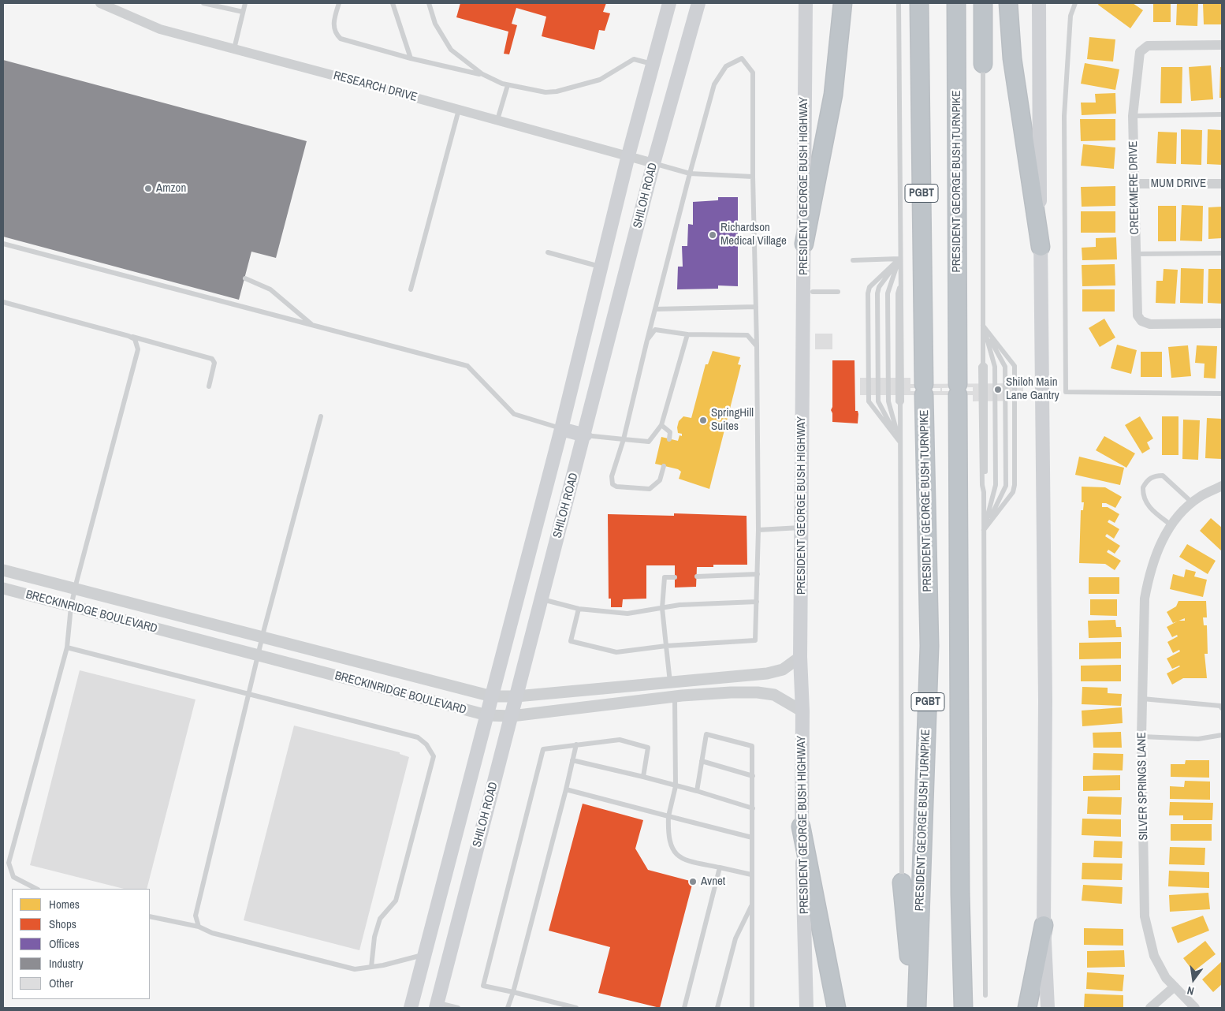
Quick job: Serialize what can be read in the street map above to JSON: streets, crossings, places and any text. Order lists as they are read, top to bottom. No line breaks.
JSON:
{"streets":{"highway":["PRESIDENT GEORGE BUSH TURNPIKE","PGBT"],"main road":["PRESIDENT GEORGE BUSH HIGHWAY","SHILOH ROAD"],"street":["RESEARCH DRIVE","MUM DRIVE","CREEKMERE DRIVE","BRECKINRIDGE BOULEVARD","SILVER SPRINGS LANE"]},"crossings":[["RESEARCH DRIVE","SHILOH ROAD"],["MUM DRIVE","CREEKMERE DRIVE"],["PRESIDENT GEORGE BUSH HIGHWAY","BRECKINRIDGE BOULEVARD"],["SHILOH ROAD","BRECKINRIDGE BOULEVARD"]],"places":["Amzon","Richardson Medical Village","Shiloh Main Lane Gantry","SpringHill Suites","Avnet"],"legend":["Homes","Shops","Offices","Industry","Other"],"north":"bottom"}
